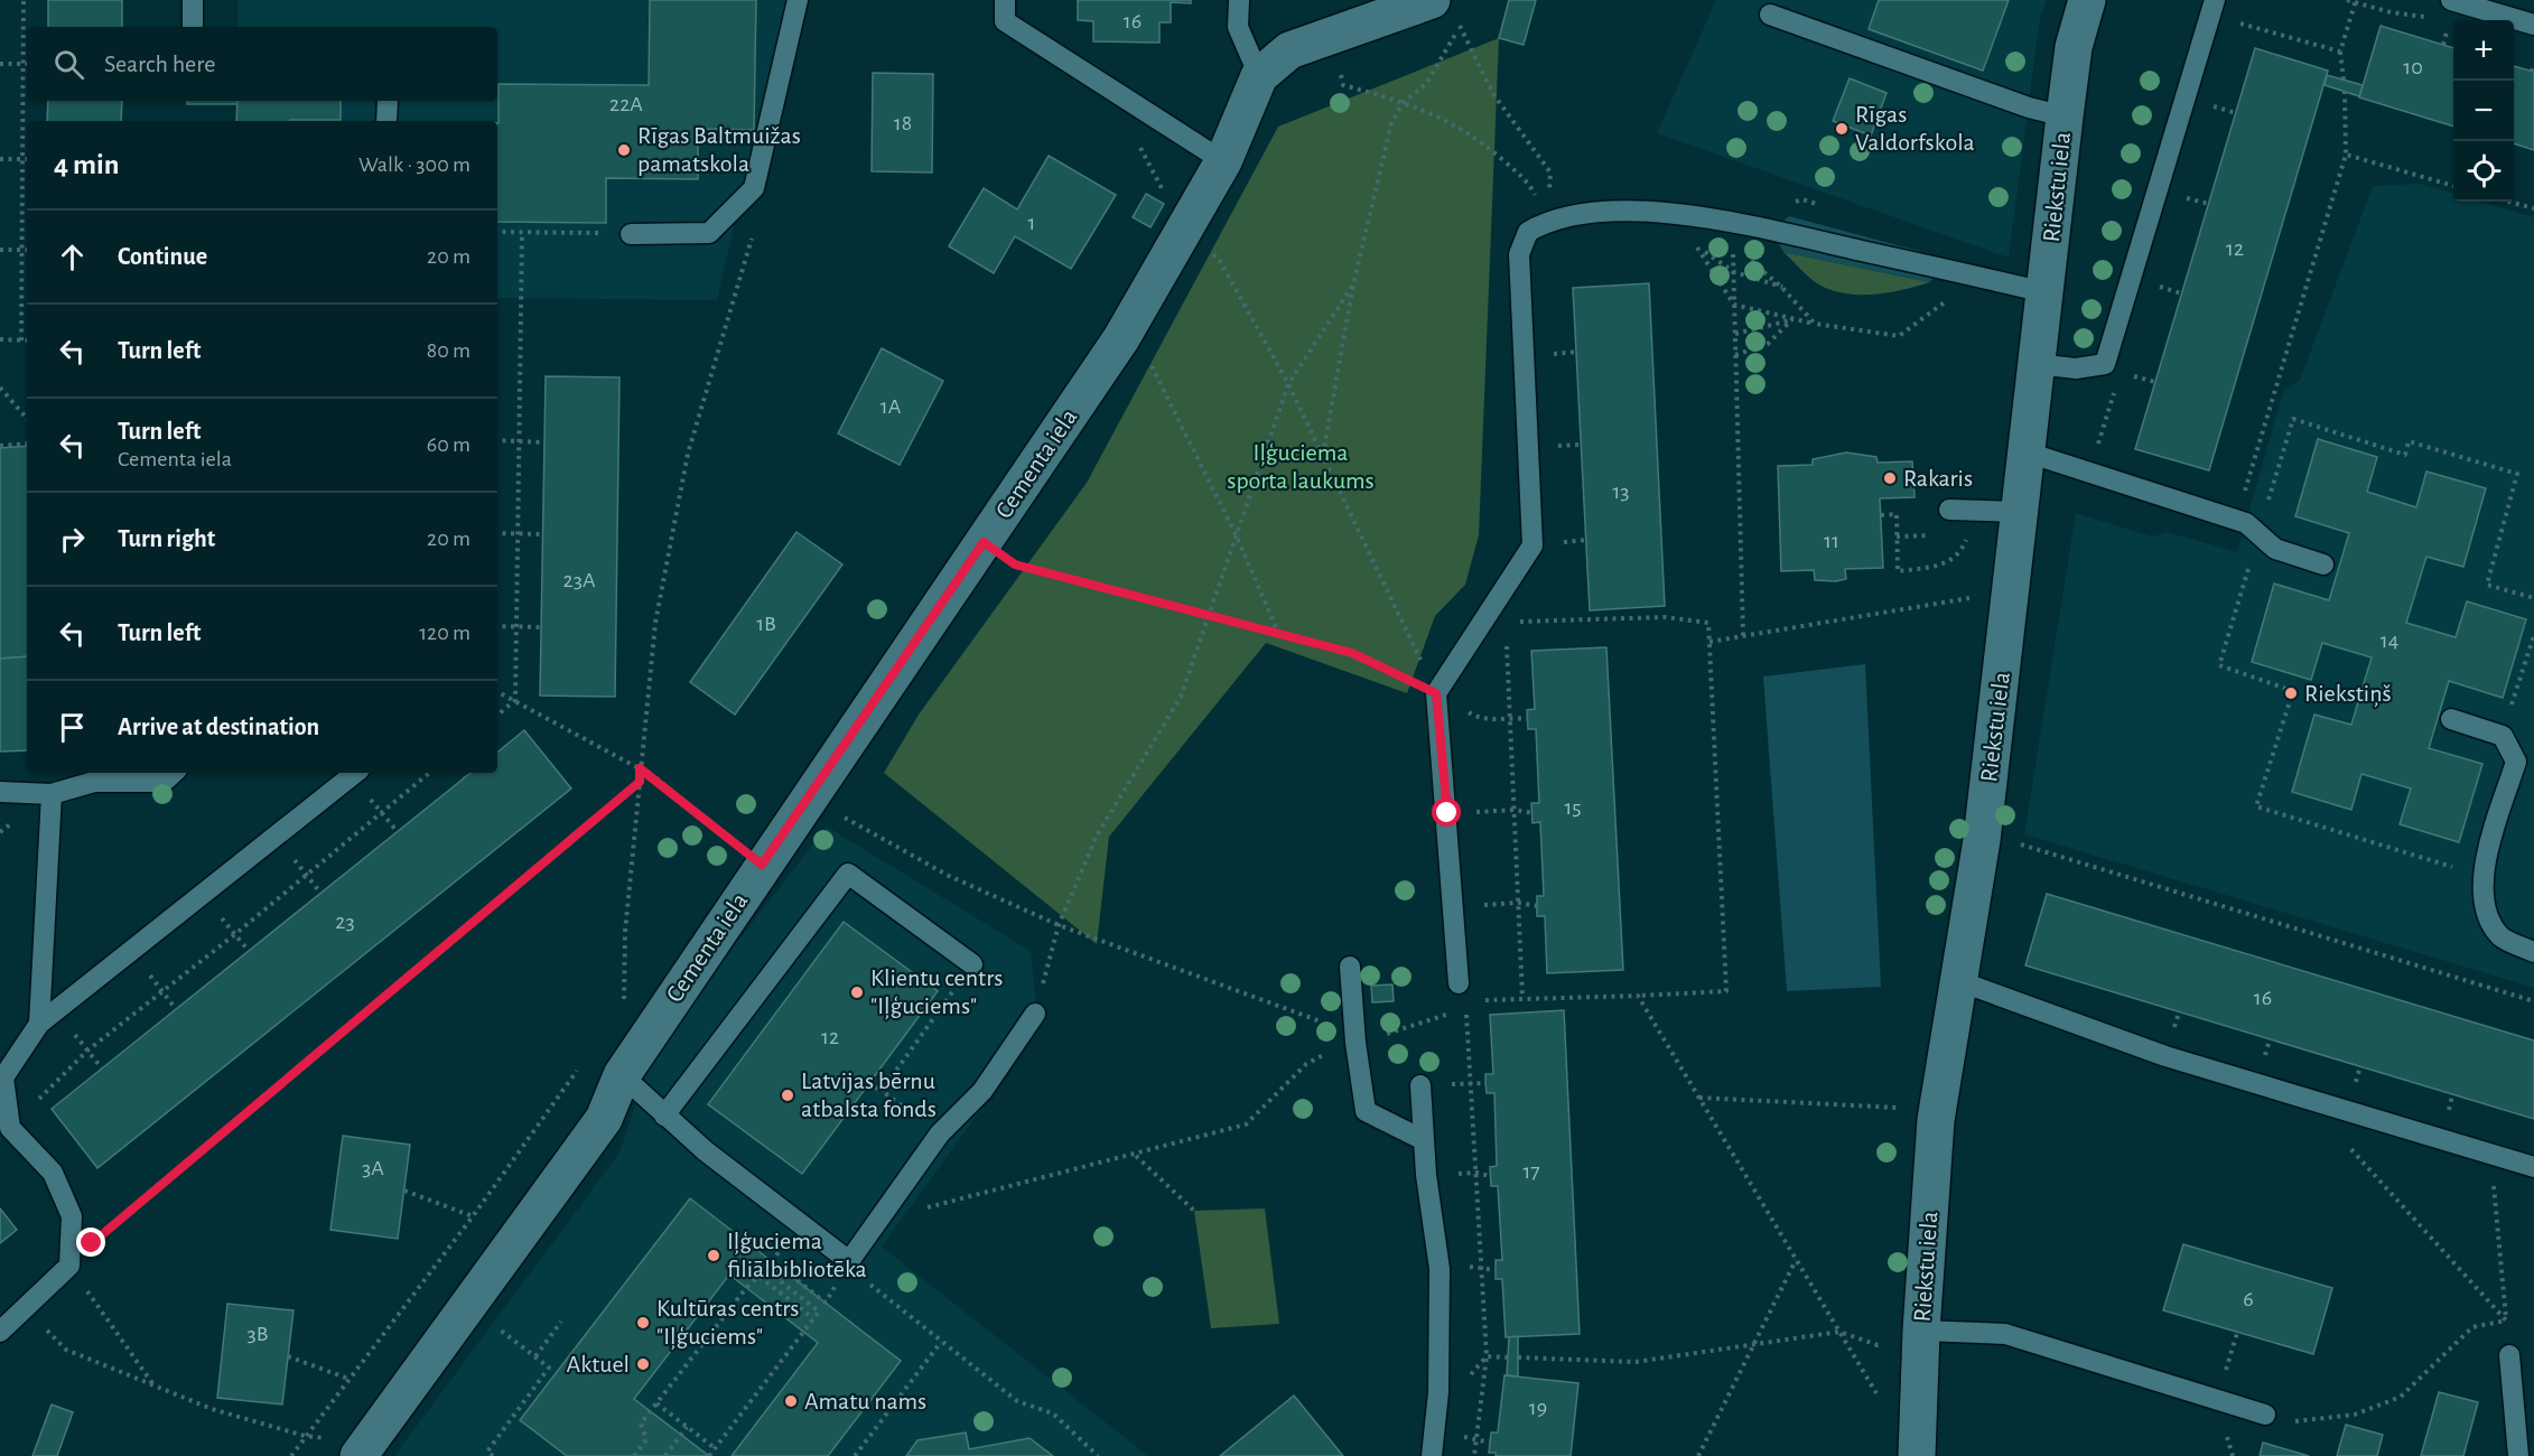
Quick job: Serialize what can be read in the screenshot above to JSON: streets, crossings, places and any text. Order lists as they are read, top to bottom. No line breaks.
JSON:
{"streets":{"street":["Riekstu iela","Cementa iela"]},"parks":["Iļģuciema sporta laukums"],"places":["Rīgas Valdorfskola","Rīgas Baltmuižas pamatskola","Rakaris","Riekstiņš","Klientu centrs \"Iļģuciems\"","Latvijas bērnu atbalsta fonds","Iļģuciema filiālbibliotēka","Kultūras centrs \"Iļģuciems\"","Aktuel","Amatu nams"],"house_numbers":["16","10","22A","18","1","12","1A","13","11","23A","1B","14","15","23","16","12","3A","17","6","3B","19"],"page":{"map_buttons":["+","−"],"search":"Search here","heading":["4 min","Walk · 300 m"],"list":[["Continue","20 m"],["Turn left","80 m"],["Turn left","Cementa iela","60 m"],["Turn right","20 m"],["Turn left","120 m"],"Arrive at destination"]}}
